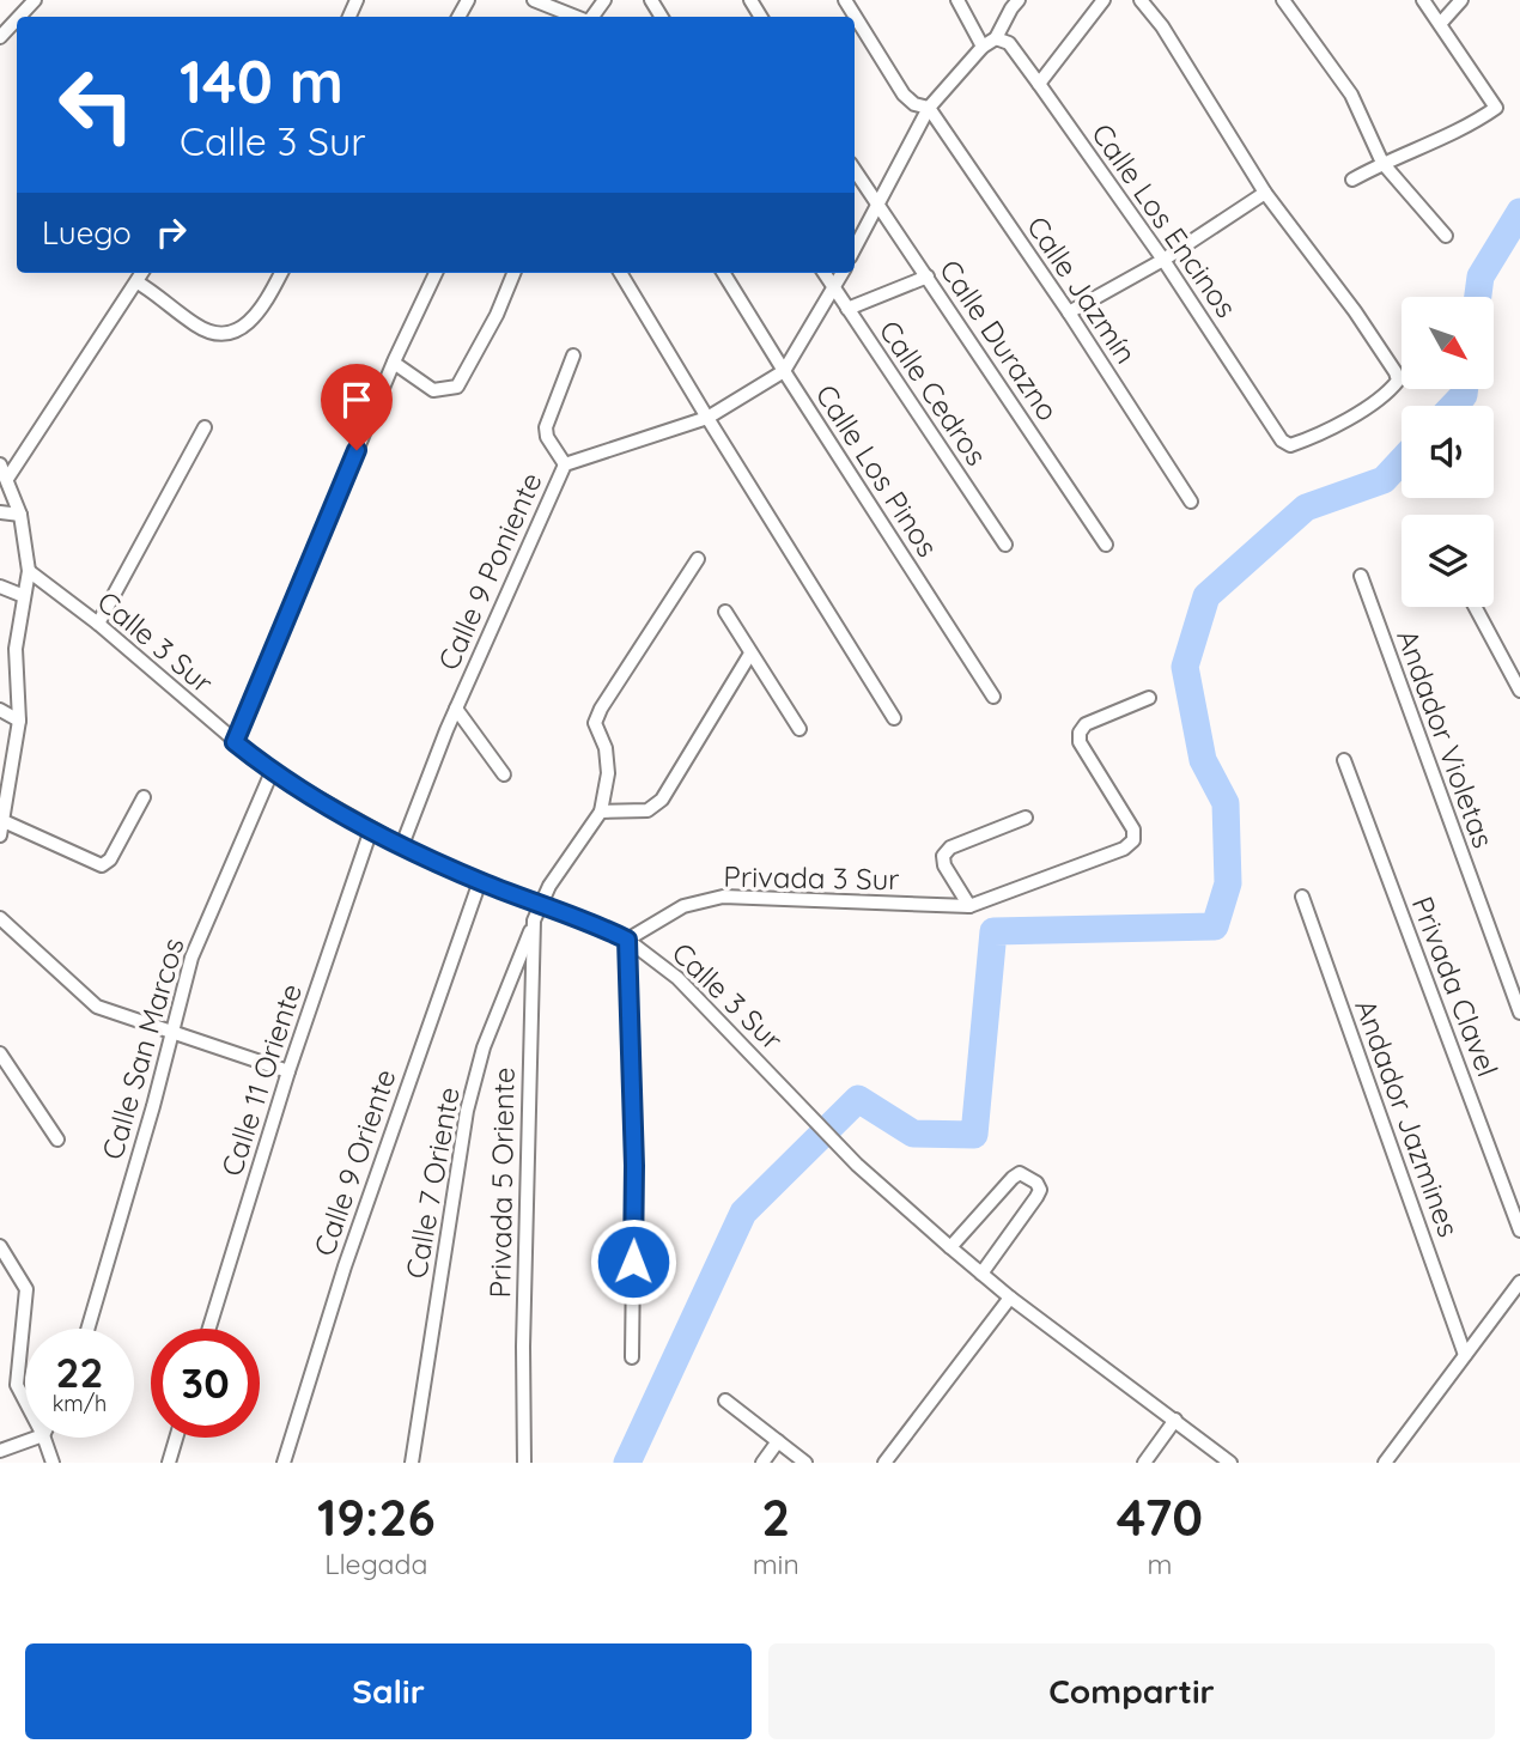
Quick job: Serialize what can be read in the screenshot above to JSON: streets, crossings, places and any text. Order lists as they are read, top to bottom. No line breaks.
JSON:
{"streets":{"street":["Calle Los Encinos","Calle Jazmín","Calle Durazno","Calle Cedros","Calle Los Pinos","Calle 9 Poniente","Calle 3 Sur","Andador Violetas","Privada 3 Sur","Privada Clavel","Calle San Marcos","Calle 11 Oriente","Andador Jazmines","Calle 9 Oriente","Calle 7 Oriente","Privada 5 Oriente"]},"crossings":[["Calle Cedros","Calle 9 Poniente"],["Calle Los Pinos","Calle 9 Poniente"],["Calle 9 Poniente","Calle 3 Sur"],["Calle 3 Sur","Privada 3 Sur"],["Calle 3 Sur","Calle San Marcos"],["Calle 3 Sur","Calle 11 Oriente"],["Calle 3 Sur","Calle 9 Oriente"],["Calle 3 Sur","Privada 5 Oriente"],["Calle 7 Oriente","Privada 5 Oriente"]],"north":"bottom right","page":{"turn":["140 m","Calle 3 Sur"],"then":"Luego","speed":"22 km/h","limit":"30","eta":["19:26","Llegada","2","min","470","m"],"buttons":["Salir","Compartir"]}}
